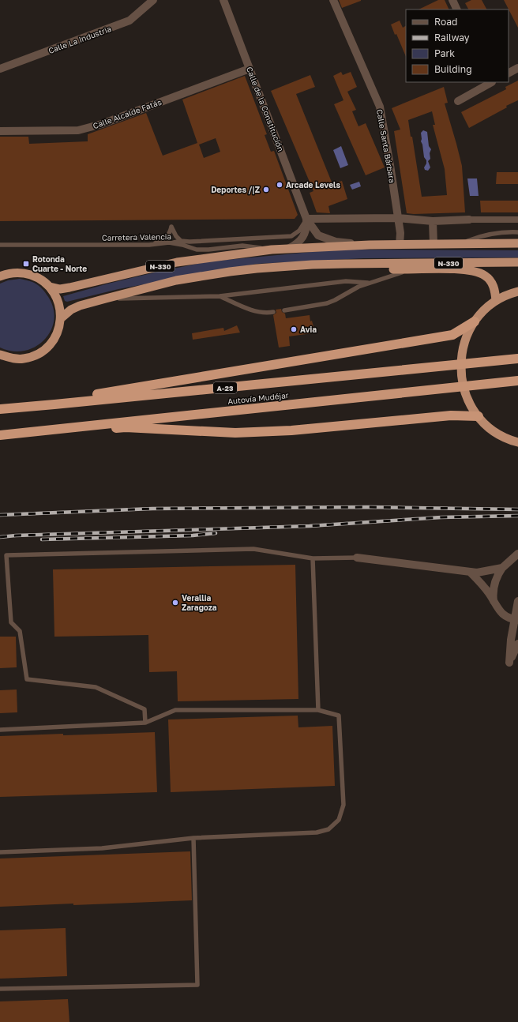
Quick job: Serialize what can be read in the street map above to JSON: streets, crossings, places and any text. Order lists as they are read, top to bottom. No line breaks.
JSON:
{"streets":{"highway":["N-330","A-23","Autovía Mudéjar"],"street":["Calle La Industria","Calle de la Constitución","Calle Alcalde Fatás","Calle Santa Bárbara"],"lane":["Carretera Valencia"]},"crossings":[["Calle de la Constitución","Calle Alcalde Fatás"],["Calle de la Constitución","N-330"],["Calle Santa Bárbara","N-330"],["Carretera Valencia","N-330"]],"places":{"other":["Arcade Levels","Deportes /|Z","Avia","Verallia Zaragoza"],"transit":["Rotonda Cuarte - Norte"]},"legend":["Road","Railway","Park","Building"]}
